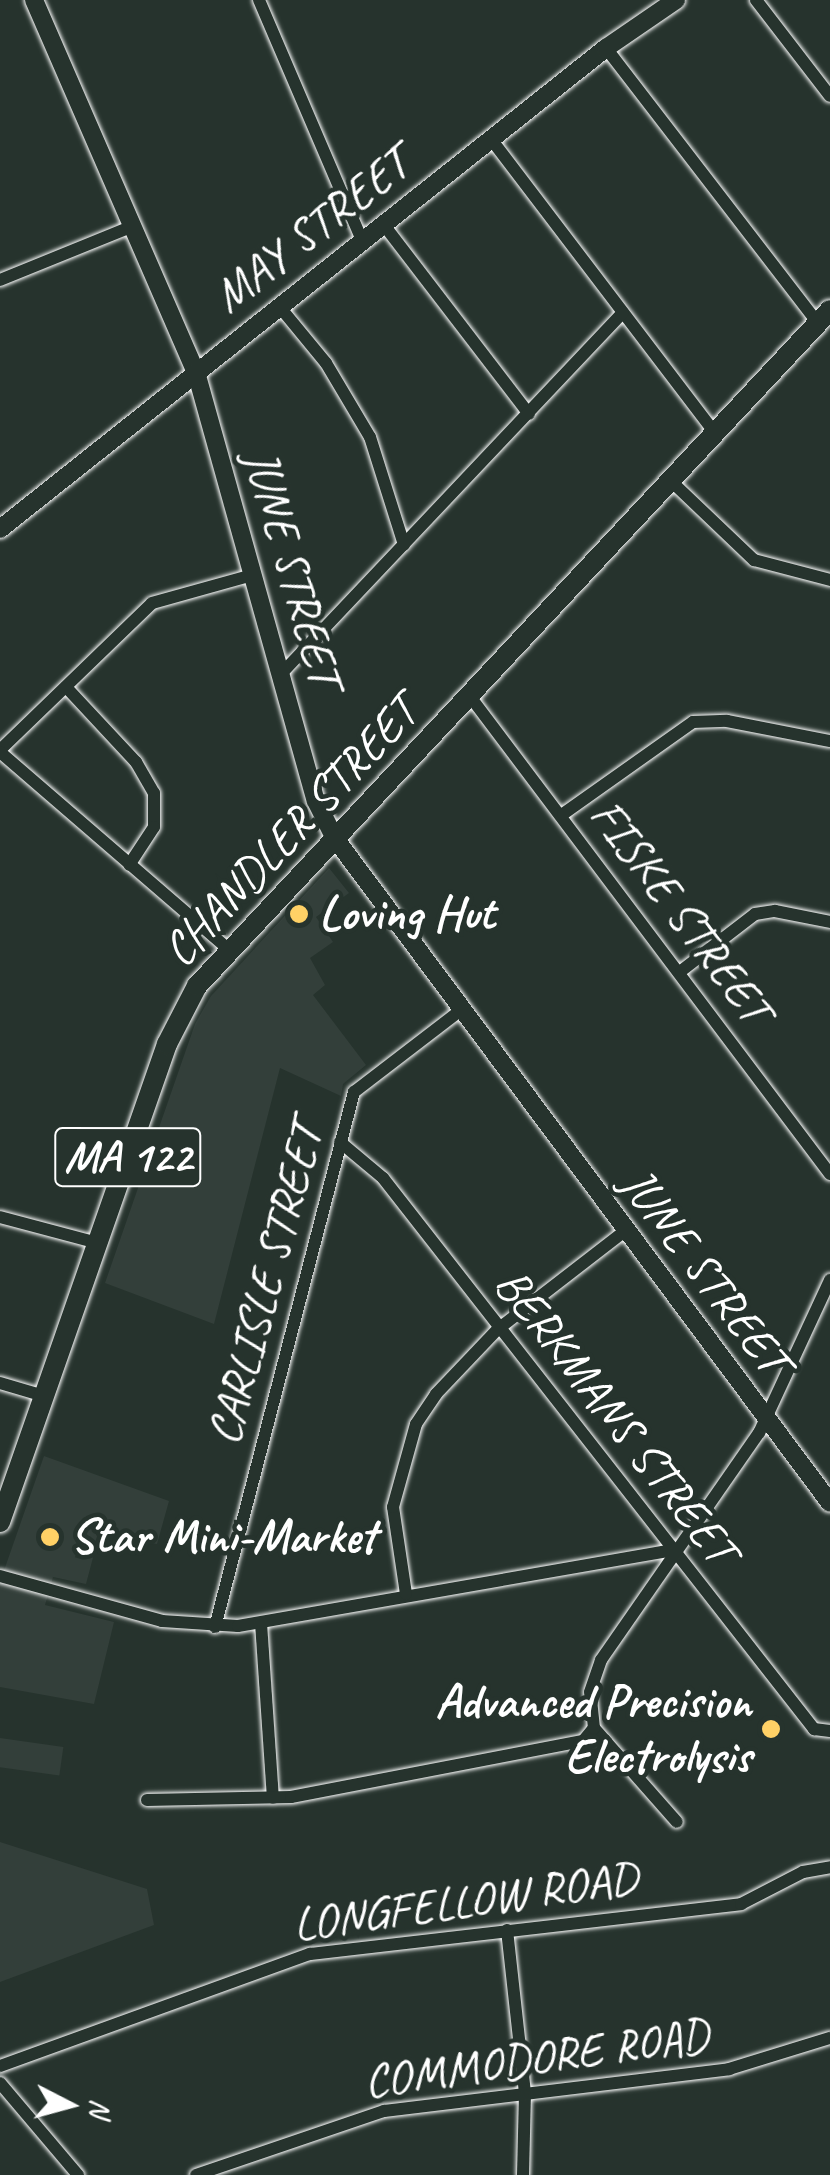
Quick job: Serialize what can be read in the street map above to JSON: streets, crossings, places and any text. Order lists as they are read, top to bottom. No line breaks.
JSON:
{"streets":{"main road":["CHANDLER STREET","MA 122"],"street":["MAY STREET","JUNE STREET","FISKE STREET","CARLISLE STREET","BERKMANS STREET","LONGFELLOW ROAD","COMMODORE ROAD"]},"crossings":[["MAY STREET","JUNE STREET"],["JUNE STREET","CHANDLER STREET"],["JUNE STREET","CARLISLE STREET"],["CHANDLER STREET","FISKE STREET"],["CARLISLE STREET","BERKMANS STREET"]],"places":["Loving Hut","Star Mini-Market","Advanced Precision Electrolysis"],"north":"right"}
